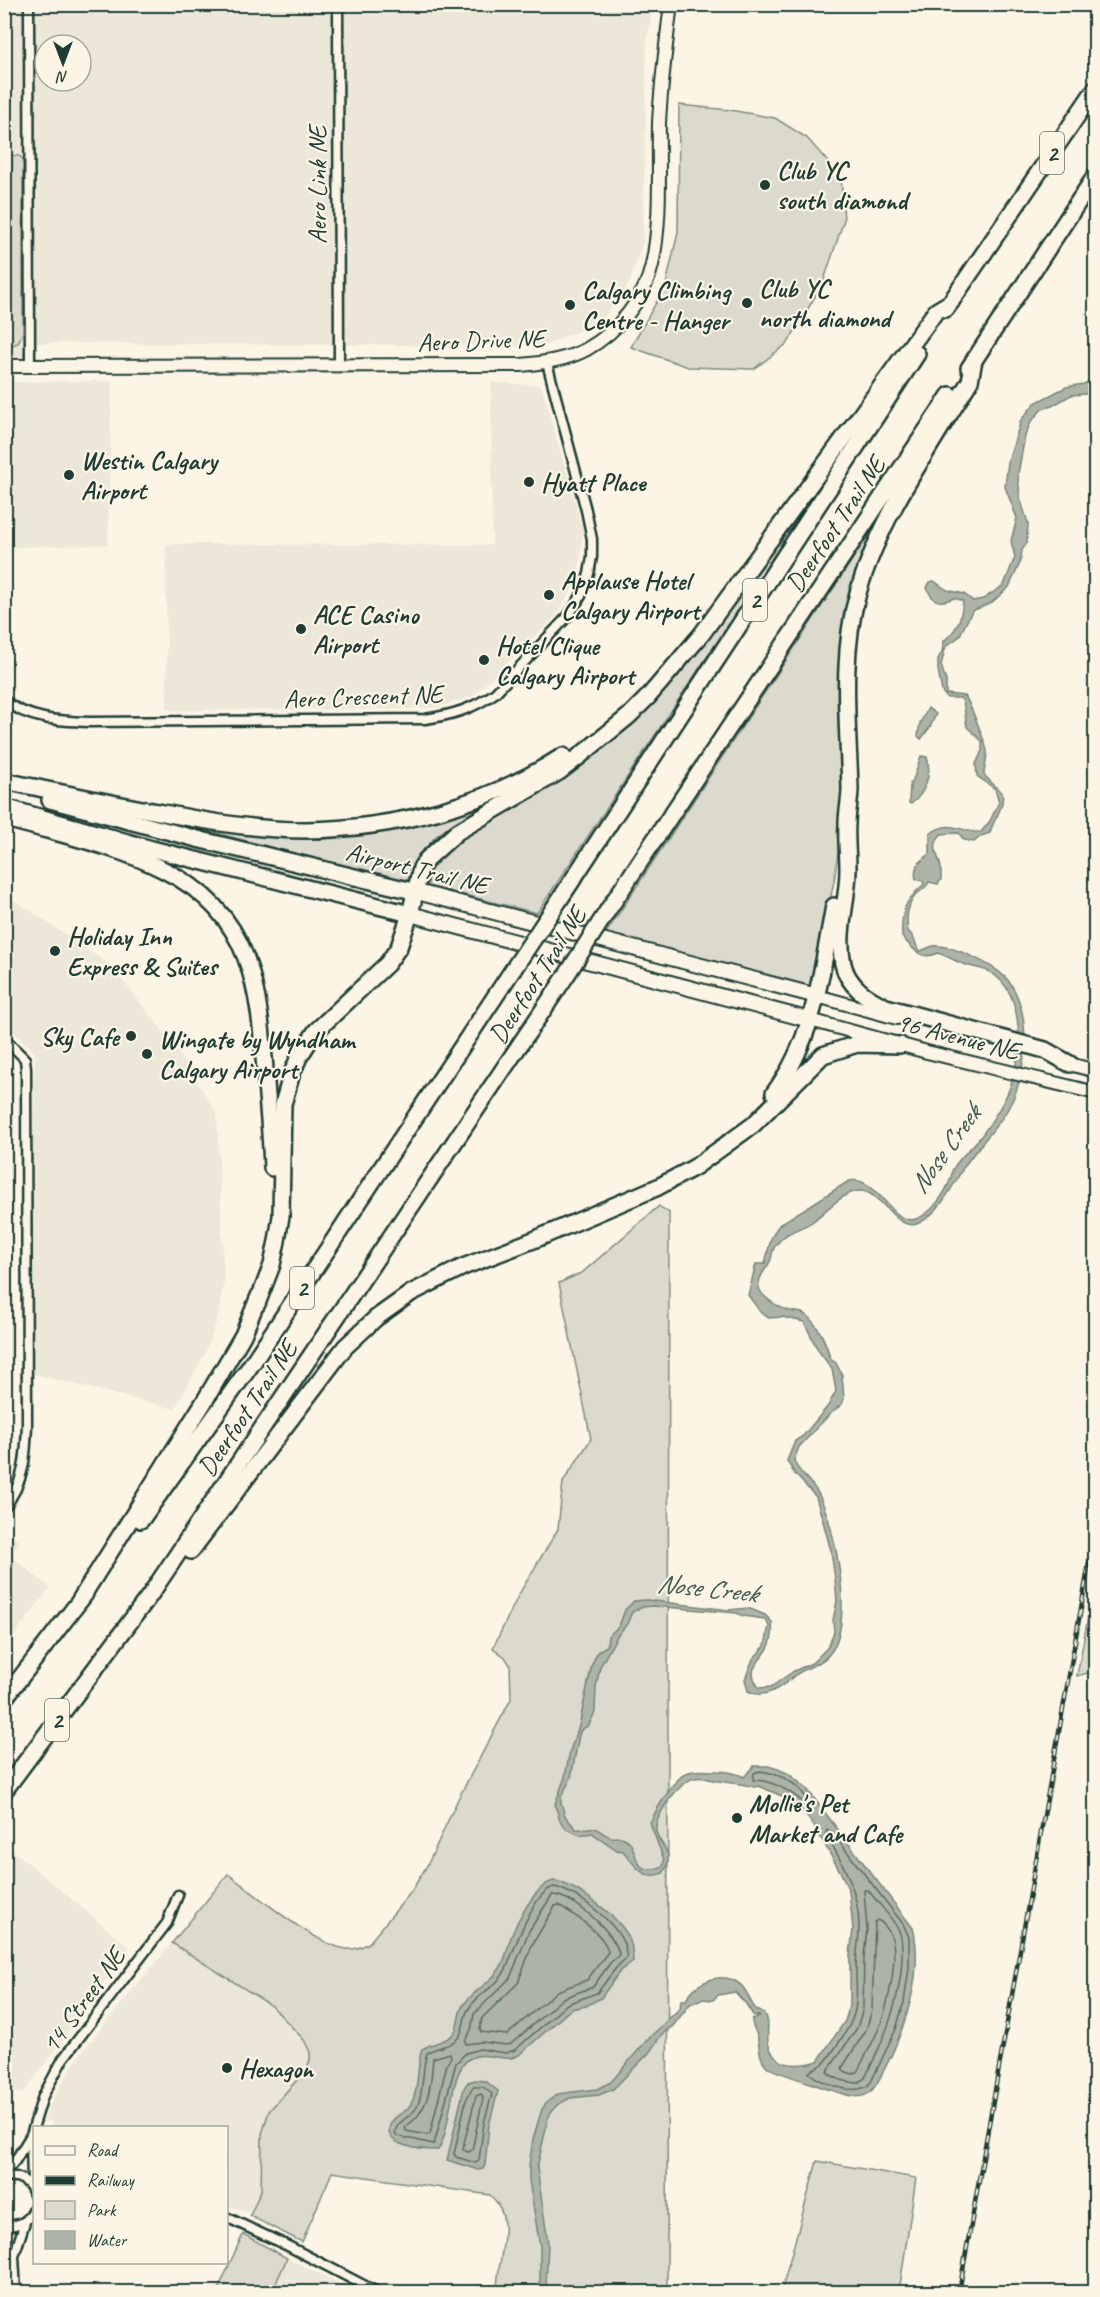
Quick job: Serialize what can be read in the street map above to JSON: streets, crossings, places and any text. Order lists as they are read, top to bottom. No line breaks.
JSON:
{"streets":{"highway":["2","Deerfoot Trail NE","Airport Trail NE"],"street":["Aero Link NE","Aero Drive NE","Aero Crescent NE","96 Avenue NE","14 Street NE"]},"crossings":[["Aero Link NE","Aero Drive NE"],["Aero Drive NE","Aero Crescent NE"],["Airport Trail NE","96 Avenue NE"]],"water":["Nose Creek"],"places":["Club YC south diamond","Club YC north diamond","Calgary Climbing Centre - Hanger","Westin Calgary Airport","Hyatt Place","Applause Hotel Calgary Airport","ACE Casino Airport","Hotel Clique Calgary Airport","Holiday Inn Express & Suites","Sky Cafe","Wingate by Wyndham Calgary Airport","Mollie's Pet Market and Cafe","Hexagon"],"legend":["Road","Railway","Park","Water"],"north":"bottom"}
